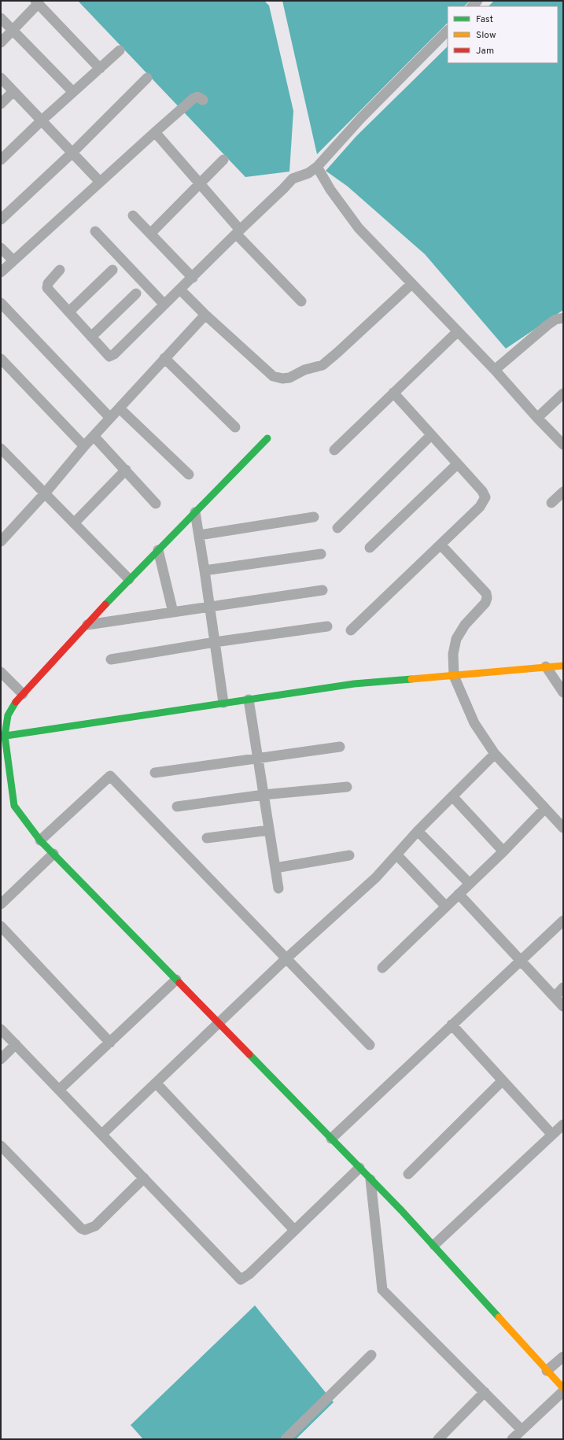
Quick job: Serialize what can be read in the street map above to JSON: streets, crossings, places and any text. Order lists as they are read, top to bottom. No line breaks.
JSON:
{"legend":["Fast","Slow","Jam"]}
